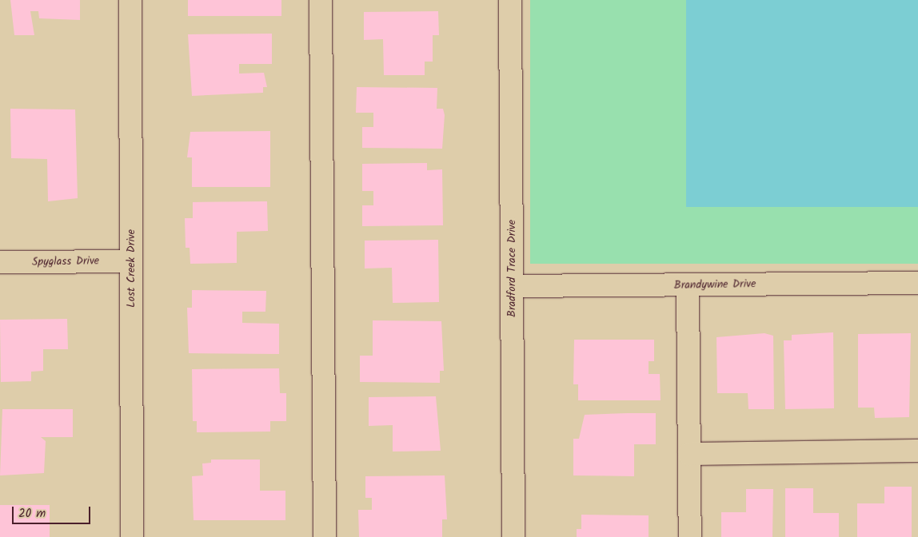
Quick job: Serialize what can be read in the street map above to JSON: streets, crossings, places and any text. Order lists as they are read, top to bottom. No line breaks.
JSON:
{"streets":{"street":["Spyglass Drive","Lost Creek Drive","Bradford Trace Drive","Brandywine Drive"]},"crossings":[["Spyglass Drive","Lost Creek Drive"],["Bradford Trace Drive","Brandywine Drive"]],"scale_bar":"20 m"}
